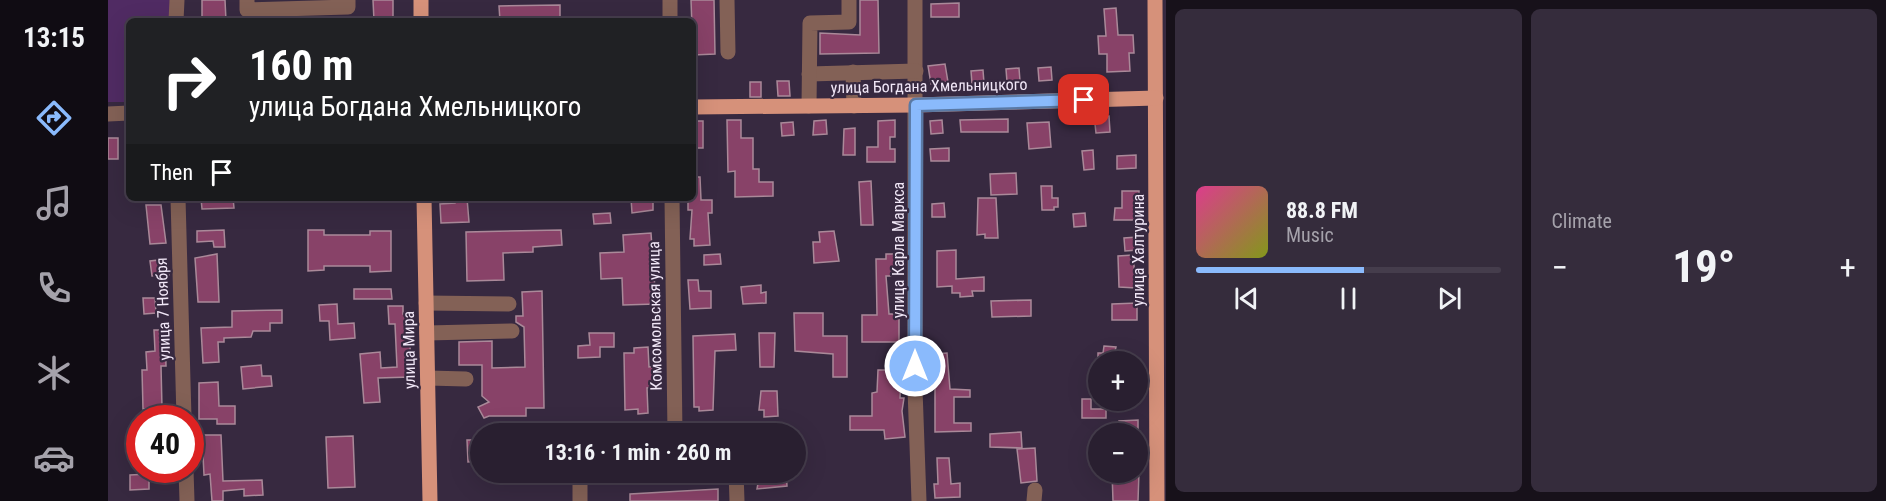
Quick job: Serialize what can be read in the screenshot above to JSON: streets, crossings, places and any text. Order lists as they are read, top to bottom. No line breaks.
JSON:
{"streets":{"main road":["улица Богдана Хмельницкого","улица Халтурина","улица Мира"],"street":["улица Карла Маркса","улица 7 Ноября","Комсомольская улица"]},"crossings":[["улица Богдана Хмельницкого","улица Карла Маркса"],["улица Богдана Хмельницкого","улица Халтурина"]],"page":{"tabs":"13:15","tile":"Climate","turn":["160 m","улица Богдана Хмельницкого"],"then":"Then","song":["88.8 FM","Music"],"heat":["−","19°","+"],"map_buttons":["+","−"],"limit":"40","trip":"13:16 · 1 min · 260 m"}}
